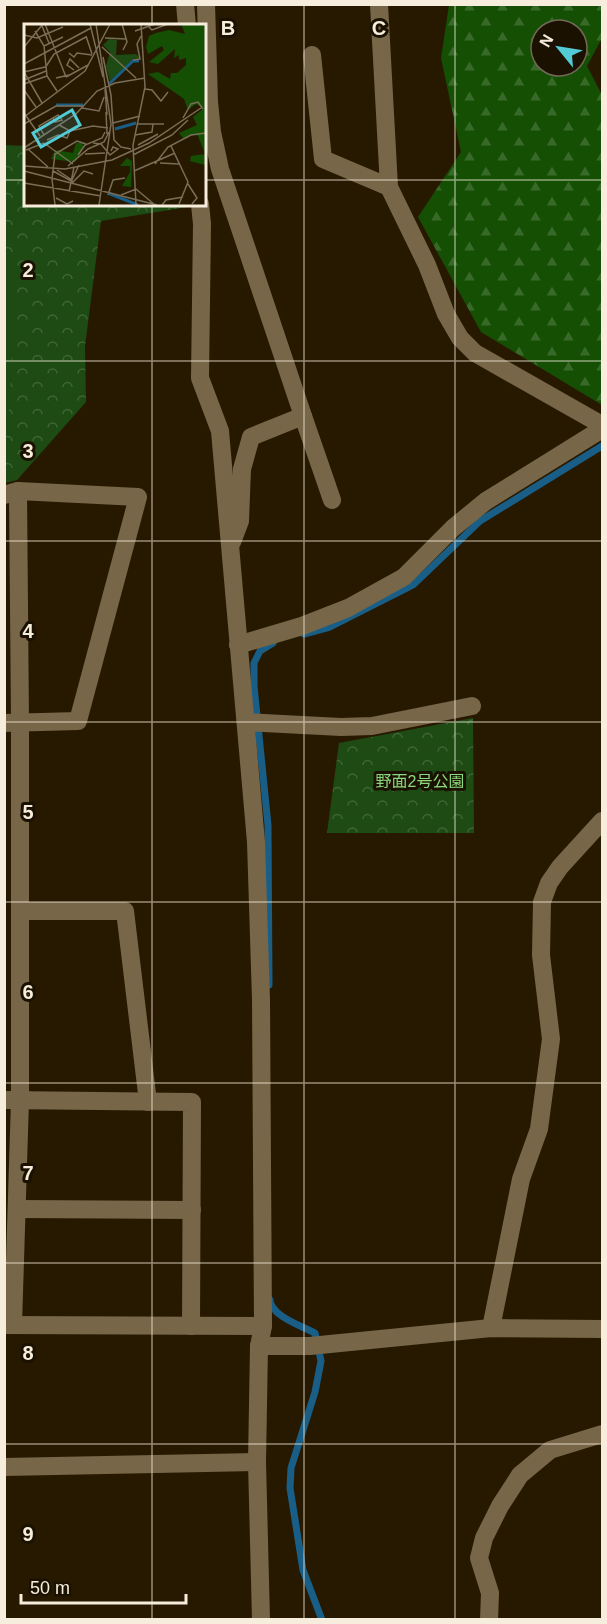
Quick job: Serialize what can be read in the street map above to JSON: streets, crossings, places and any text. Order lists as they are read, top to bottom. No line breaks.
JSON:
{"parks":["野面2号公園"],"scale_bar":"50 m","north":"top left","grid":{"columns":["B","C"],"rows":["2","3","4","5","6","7","8","9"]}}
